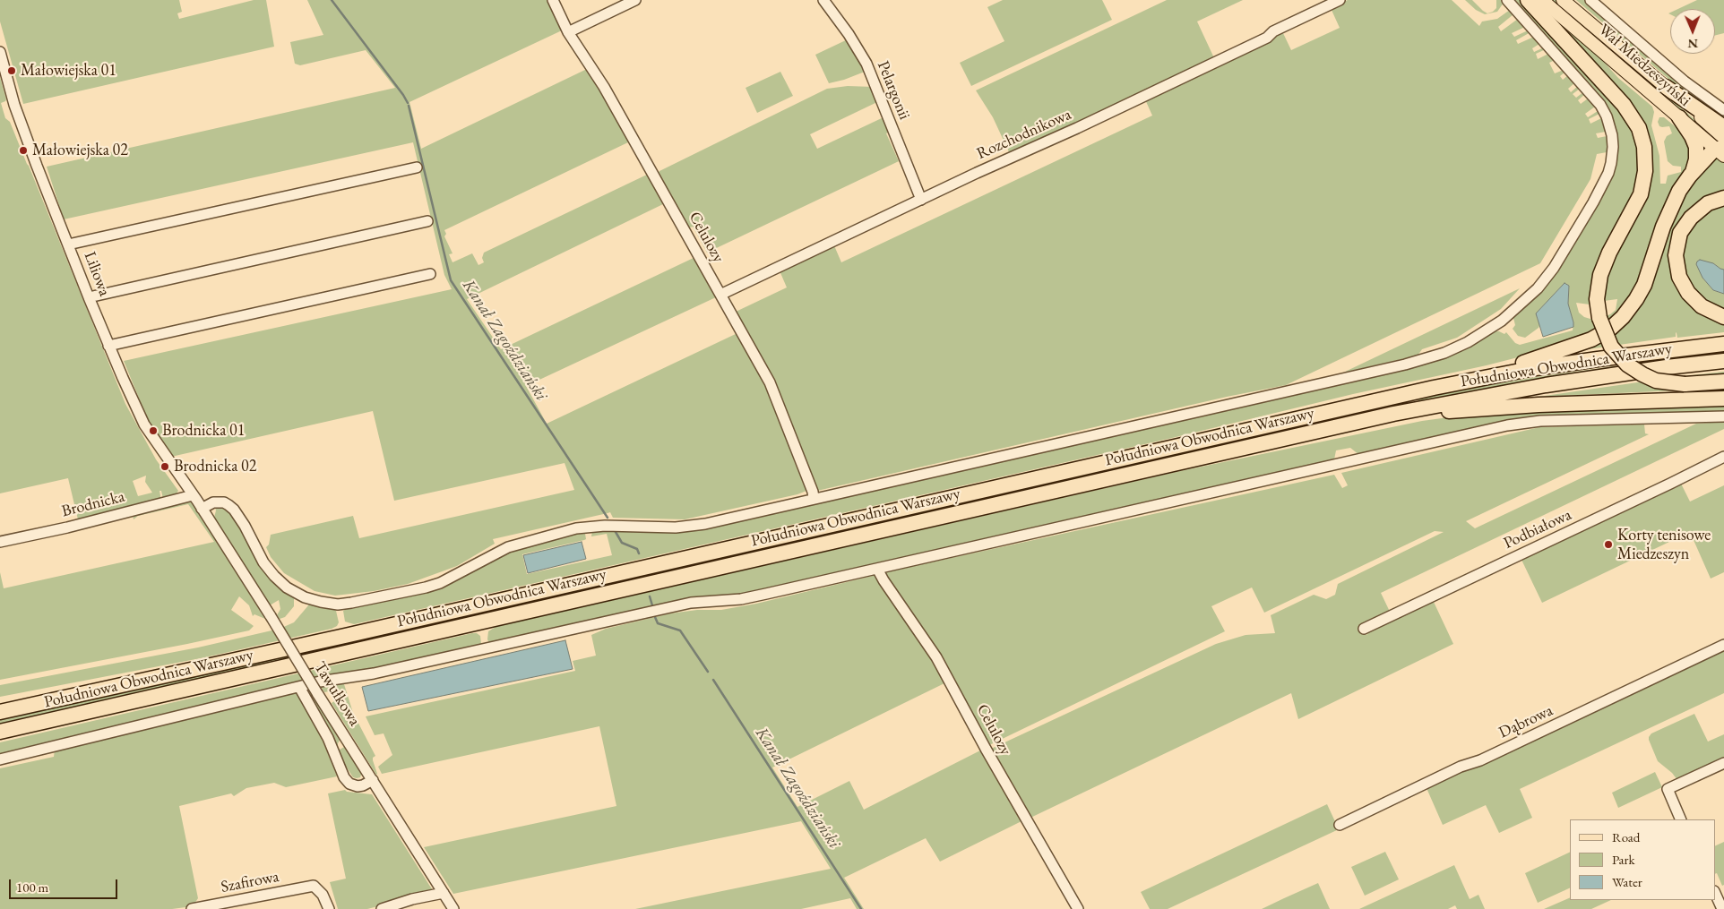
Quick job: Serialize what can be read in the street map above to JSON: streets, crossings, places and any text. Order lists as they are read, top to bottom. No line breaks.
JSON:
{"streets":{"highway":["Południowa Obwodnica Warszawy"],"main road":["Wał Miedzeszyński"],"street":["Pelargonii","Rozchodnikowa","Celulozy","Liliowa","Brodnicka","Podbiałowa","Tawułkowa","Dąbrowa","Szafirowa"]},"crossings":[["Pelargonii","Rozchodnikowa"],["Rozchodnikowa","Celulozy"],["Liliowa","Brodnicka"],["Liliowa","Tawułkowa"],["Brodnicka","Tawułkowa"]],"water":["Kanał Zagoździański"],"places":["Małowiejska 01","Małowiejska 02","Brodnicka 01","Brodnicka 02","Korty tenisowe Miedzeszyn"],"legend":["Road","Park","Water"],"scale_bar":"100 m","north":"bottom"}
